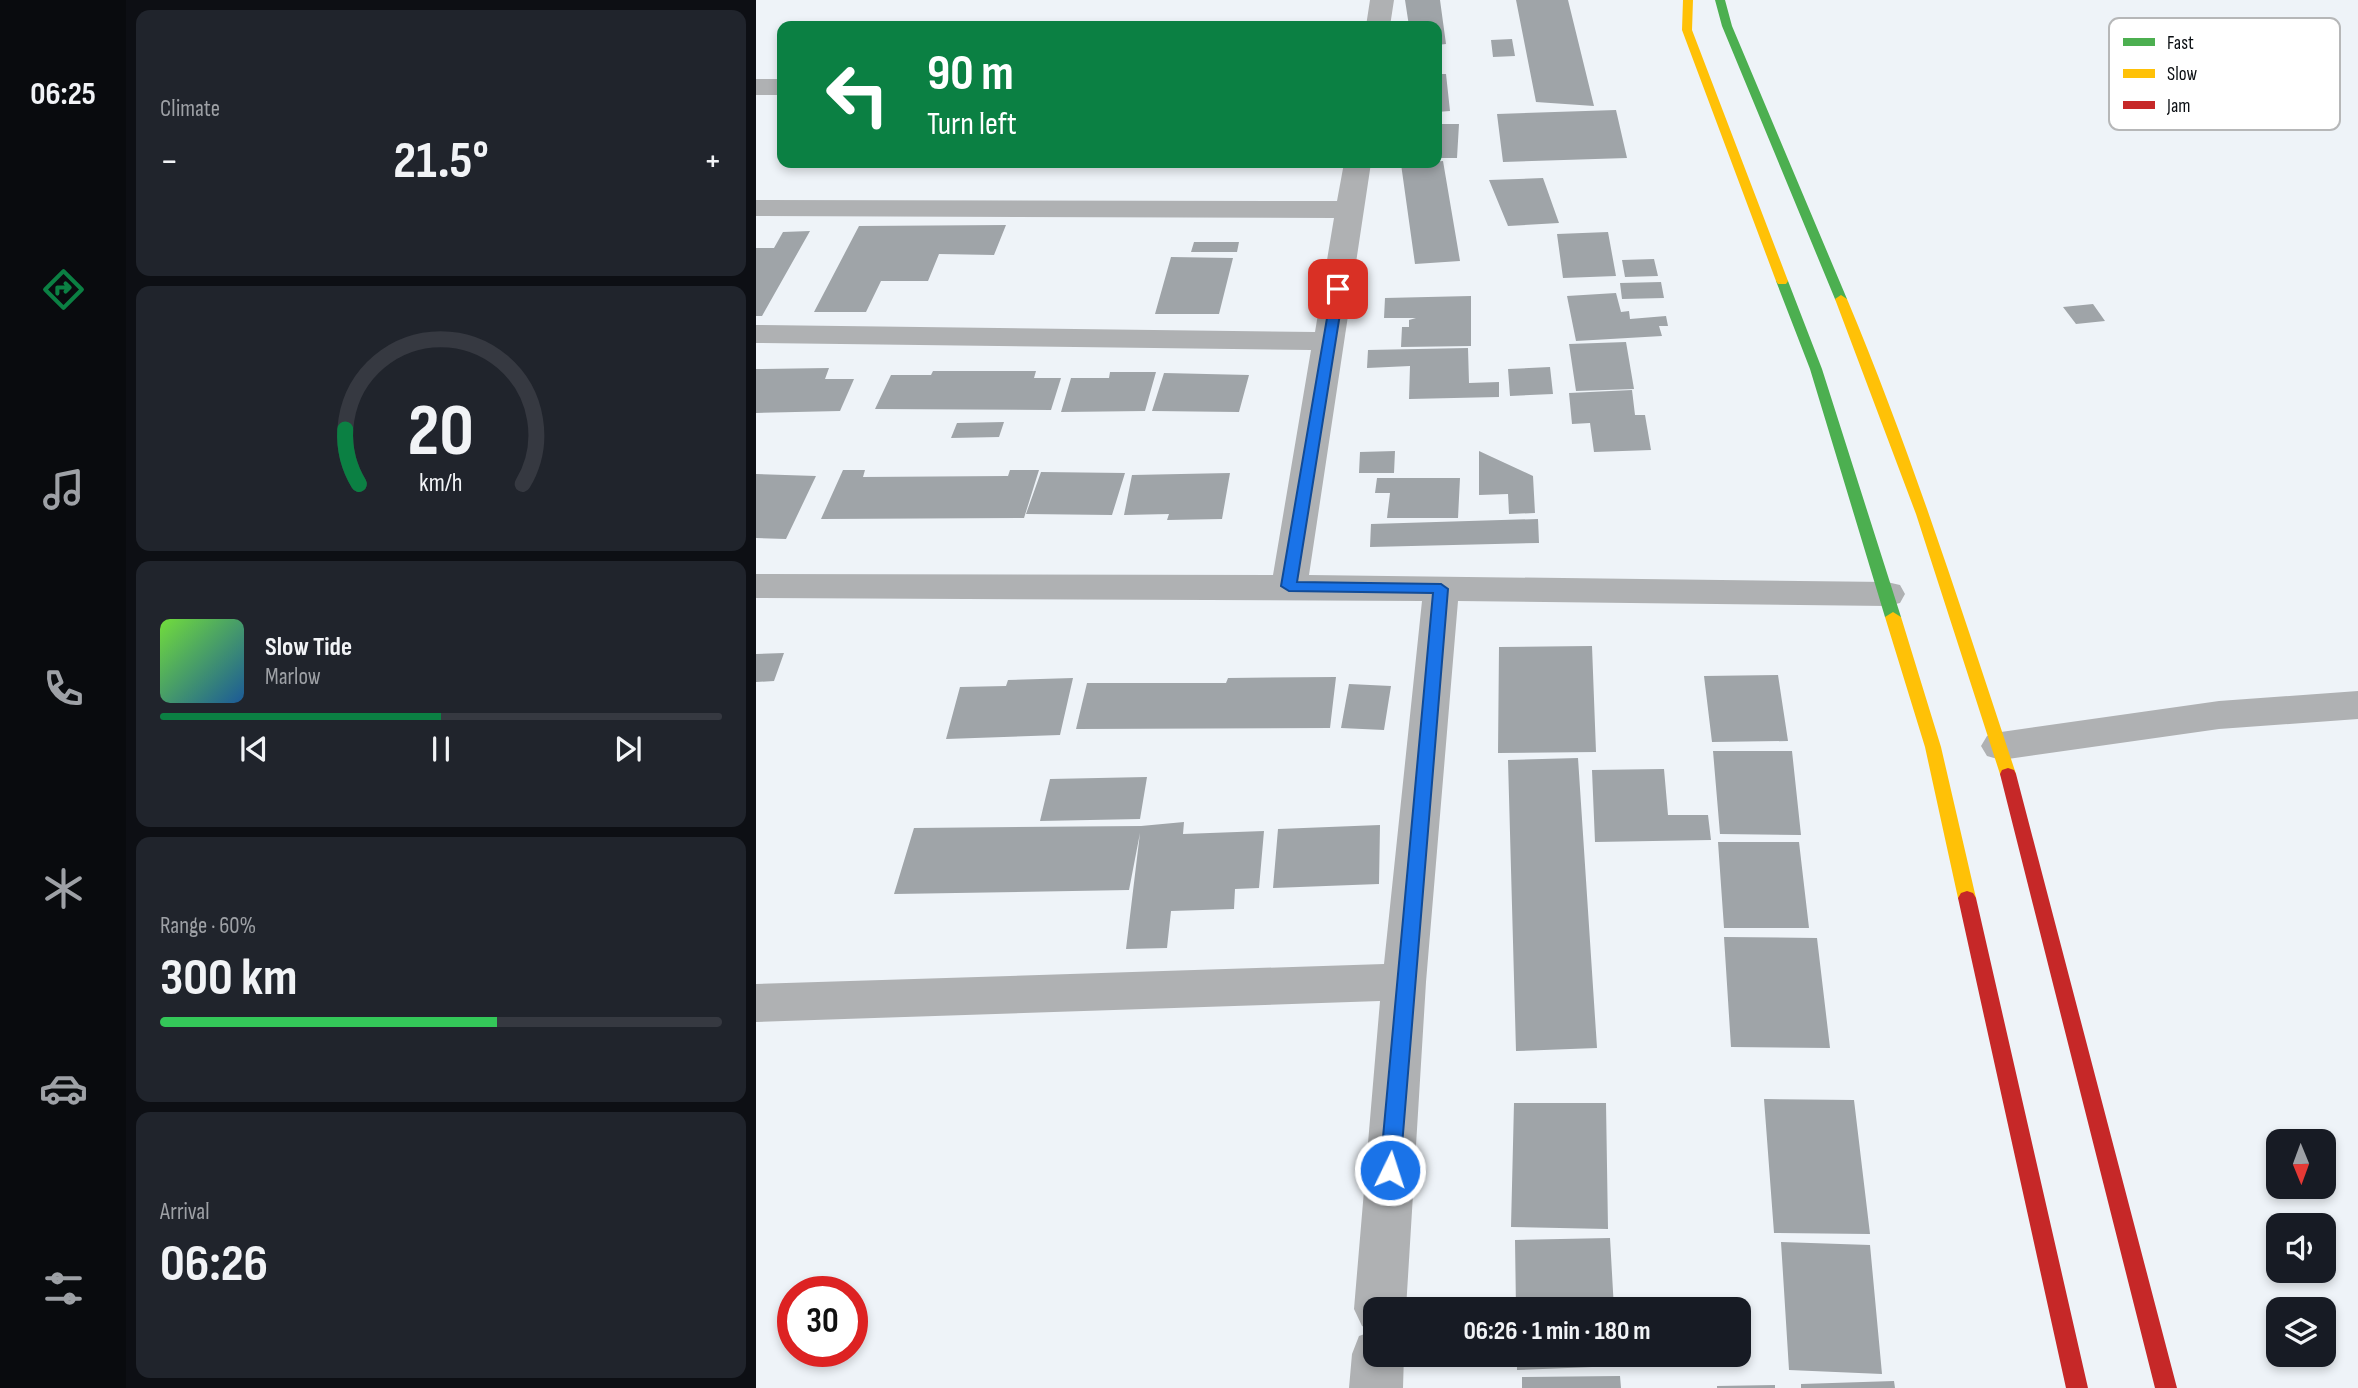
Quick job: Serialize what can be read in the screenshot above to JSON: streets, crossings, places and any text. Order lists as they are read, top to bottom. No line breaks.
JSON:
{"legend":["Fast","Slow","Jam"],"north":"bottom","page":{"tabs":"06:25","tile":["Climate",["Range · 60%","300 km"],["Arrival","06:26"]],"turn":["90 m","Turn left"],"heat":["−","21.5°","+"],"song":["Slow Tide","Marlow"],"limit":"30","trip":"06:26 · 1 min · 180 m","gauge":["20","km/h"]}}
